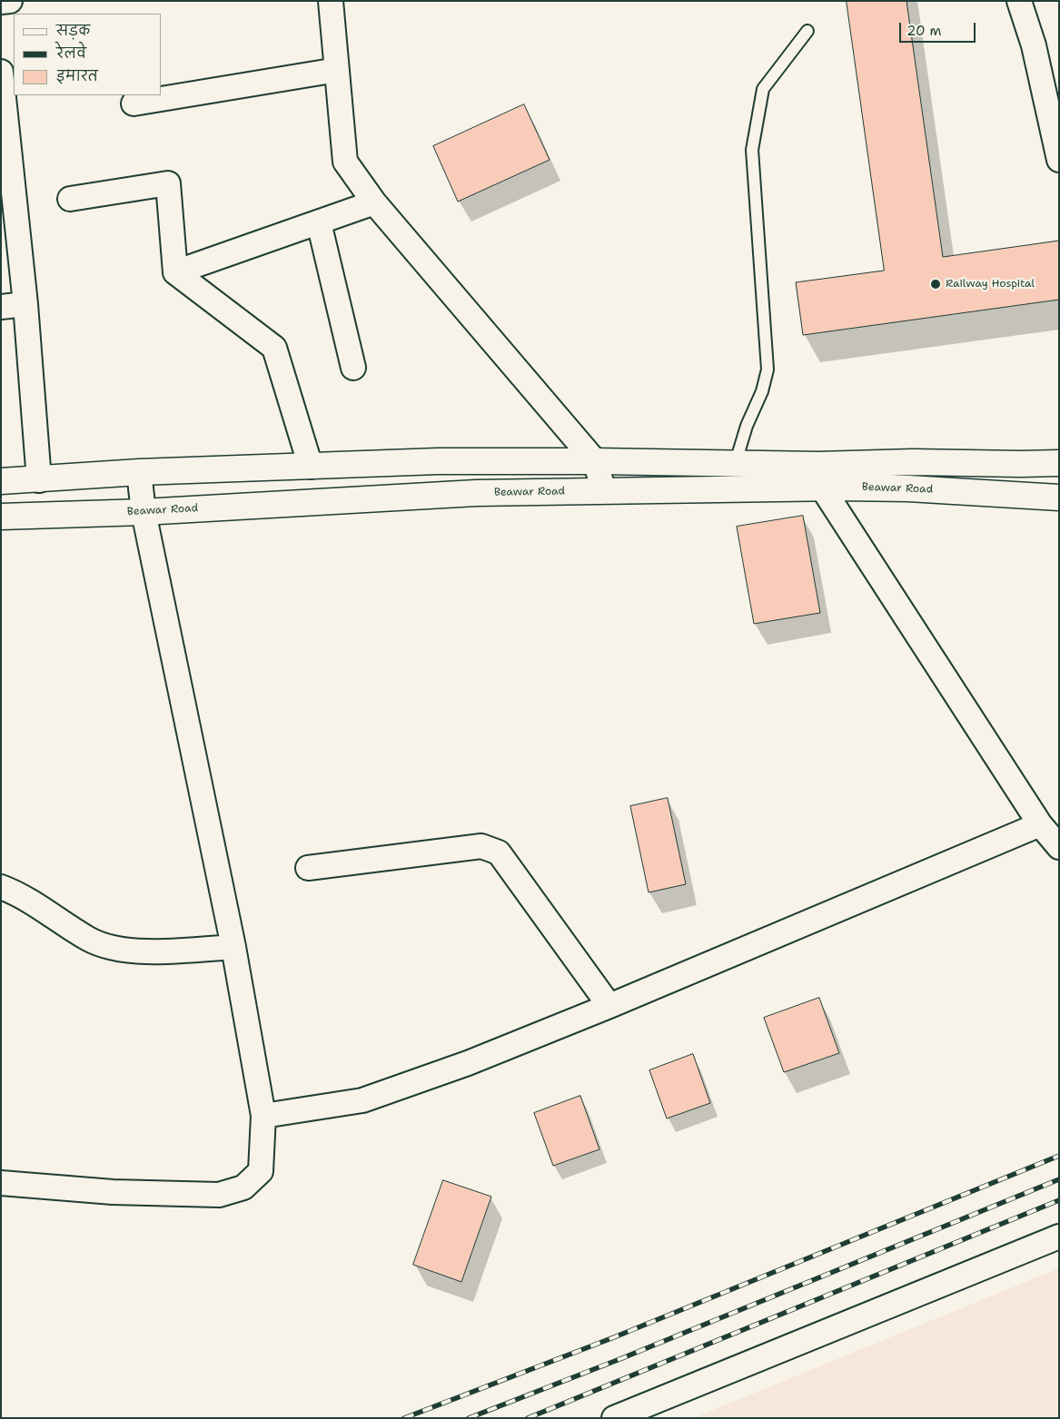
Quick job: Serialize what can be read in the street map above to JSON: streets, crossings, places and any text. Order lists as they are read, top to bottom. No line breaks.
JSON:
{"streets":{"main road":["Beawar Road"]},"places":["Railway Hospital"],"legend":["सड़क","रेलवे","इमारत"],"scale_bar":"20 m"}
